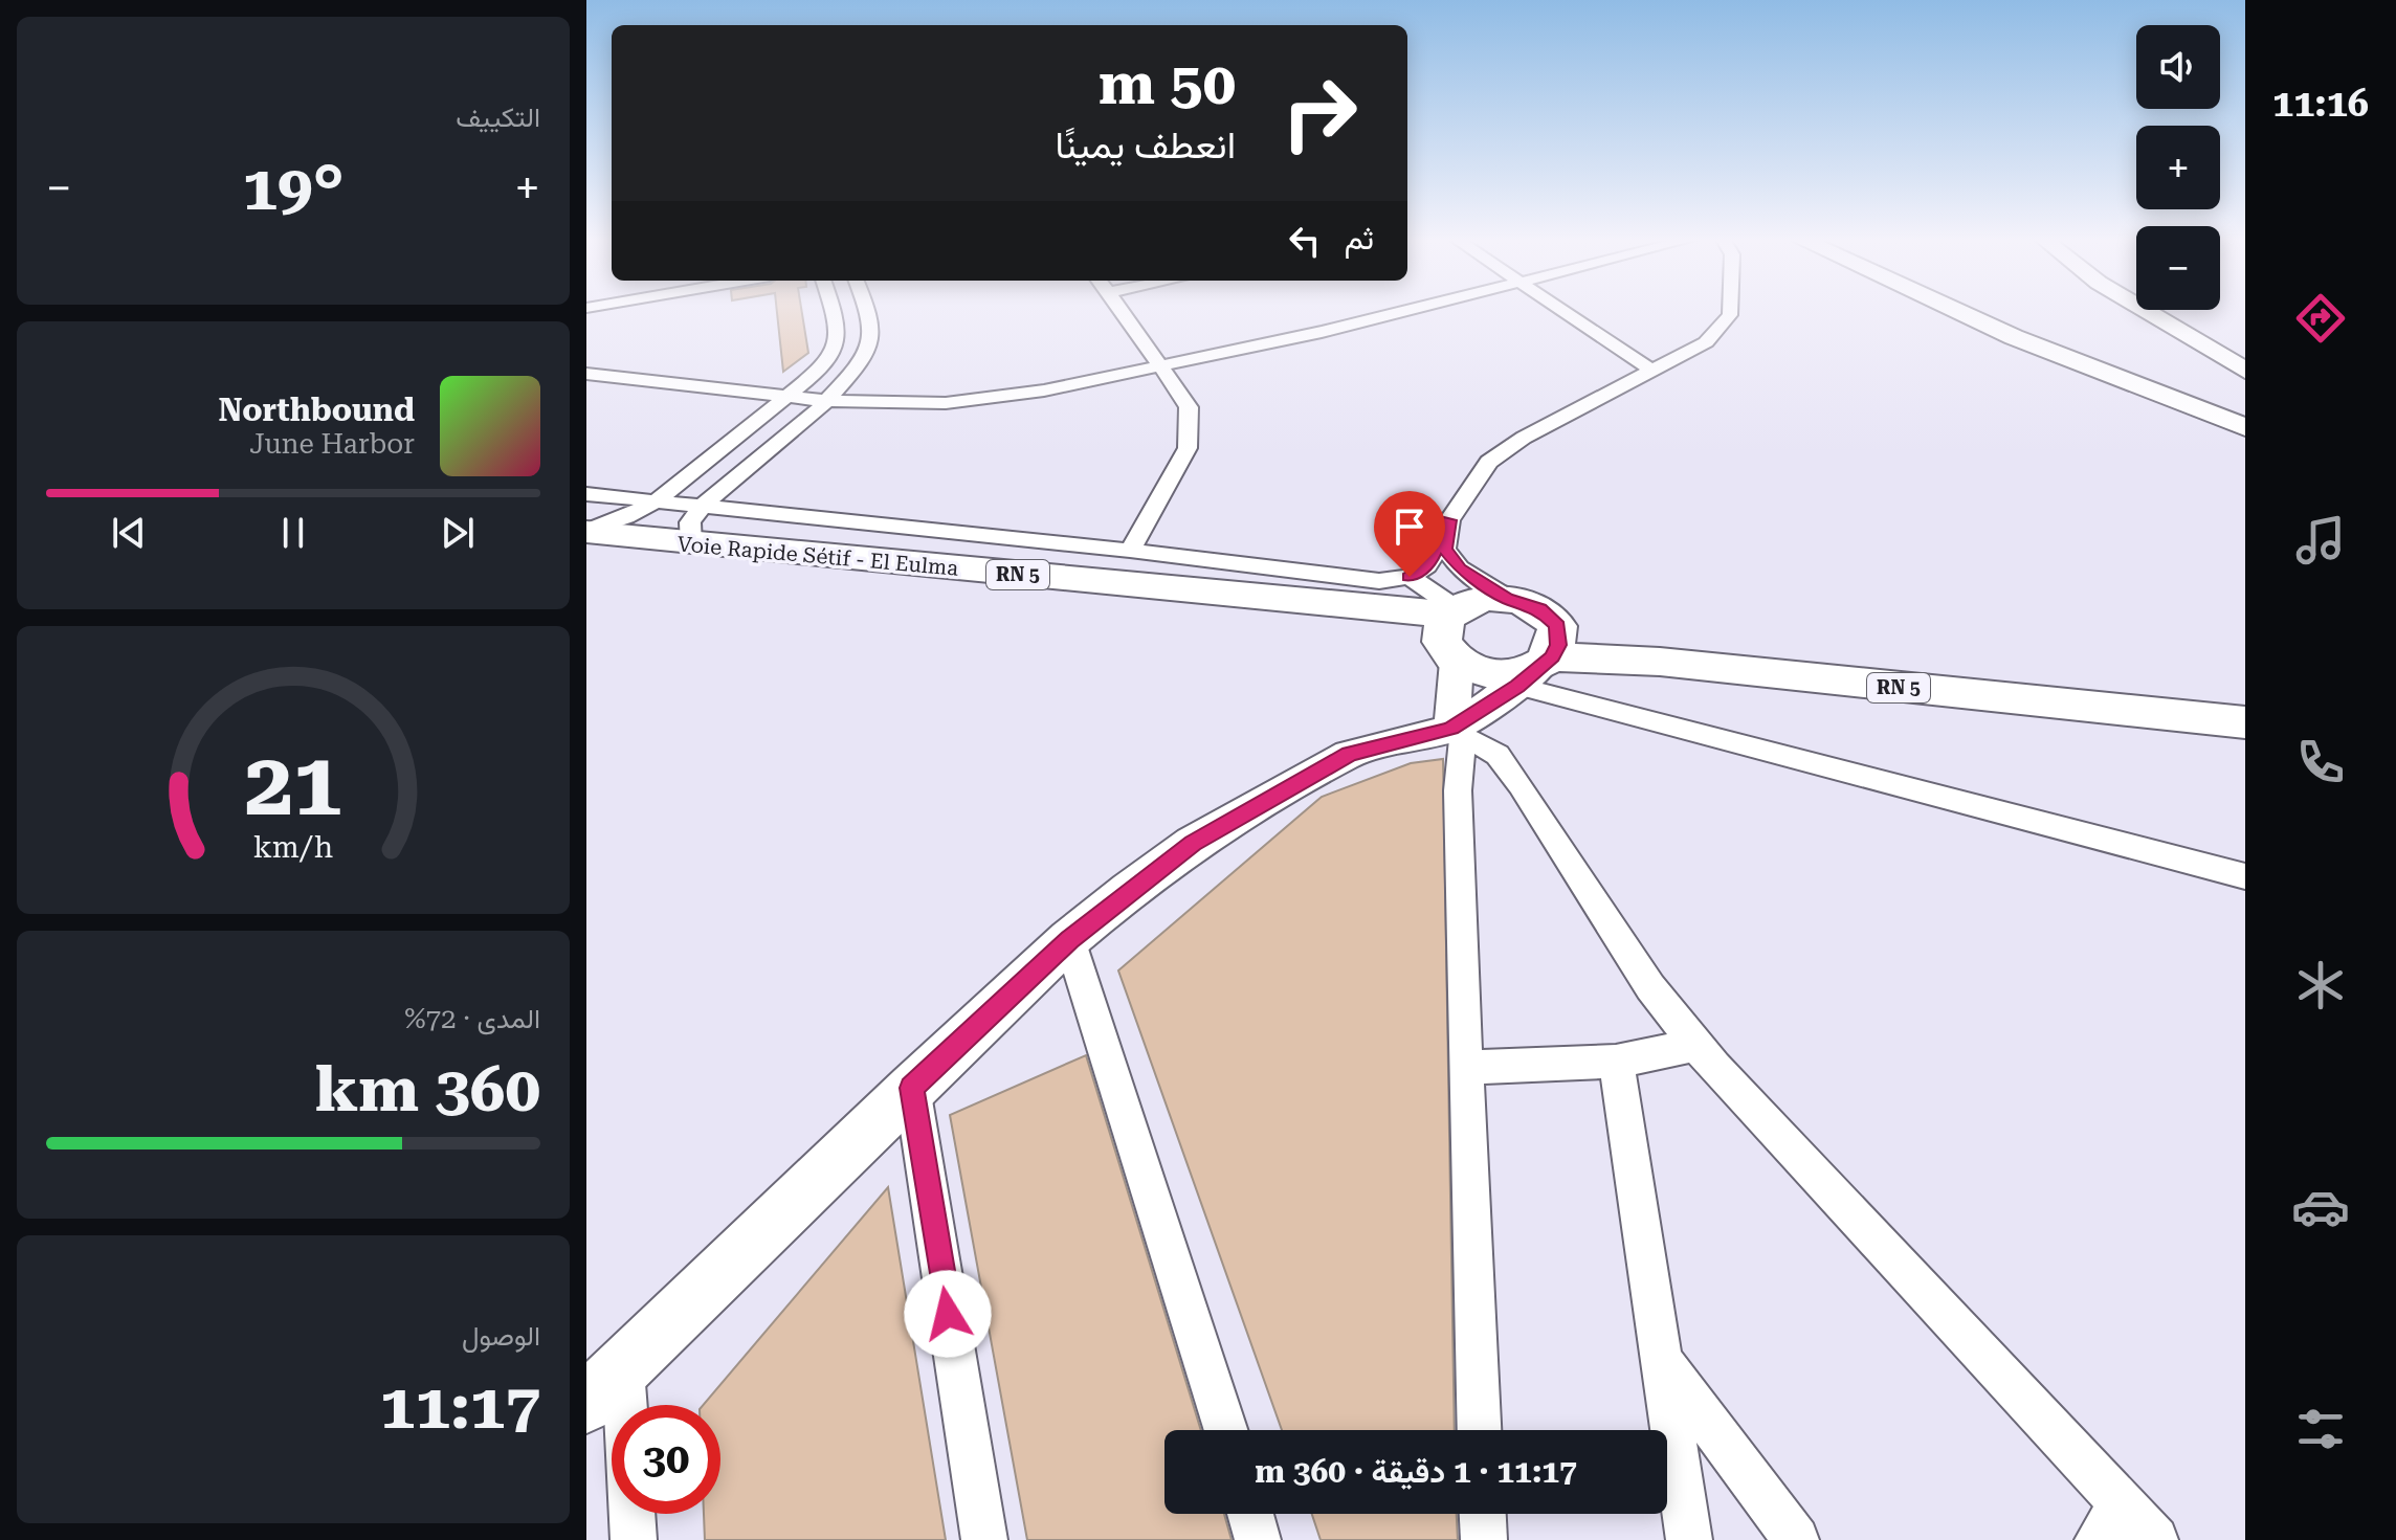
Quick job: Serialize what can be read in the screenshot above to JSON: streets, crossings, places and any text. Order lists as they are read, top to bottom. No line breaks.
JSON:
{"streets":{"highway":["Voie Rapide Sétif - El Eulma","RN 5"]},"crossings":[["Voie Rapide Sétif - El Eulma","RN 5"]],"page":{"tabs":"11:16","tile":["التكييف",["المدى · 72%","360 km"],["الوصول","11:17"]],"map_buttons":["+","−"],"turn":["50 m","انعطف يمينًا"],"heat":["−","19°","+"],"then":"ثم","song":["Northbound","June Harbor"],"limit":"30","trip":"11:17 · 1 دقيقة · 360 m","gauge":["21","km/h"]}}
